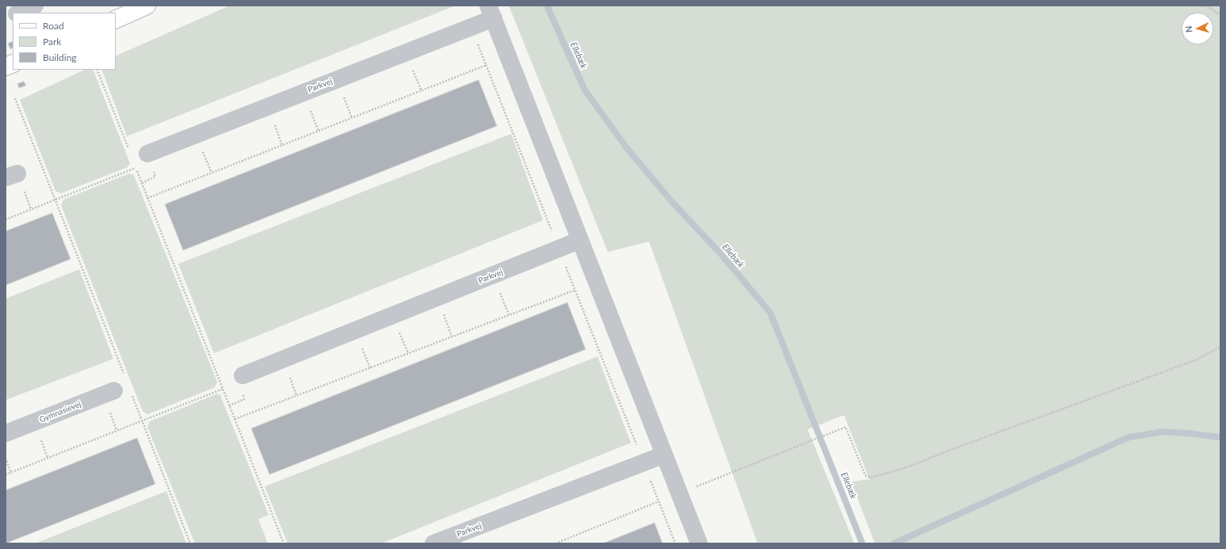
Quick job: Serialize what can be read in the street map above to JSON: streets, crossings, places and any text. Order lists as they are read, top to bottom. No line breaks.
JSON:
{"streets":{"street":["Parkvej","Gymnasievej"]},"water":["Ellebæk"],"legend":["Road","Park","Building"],"north":"left"}
